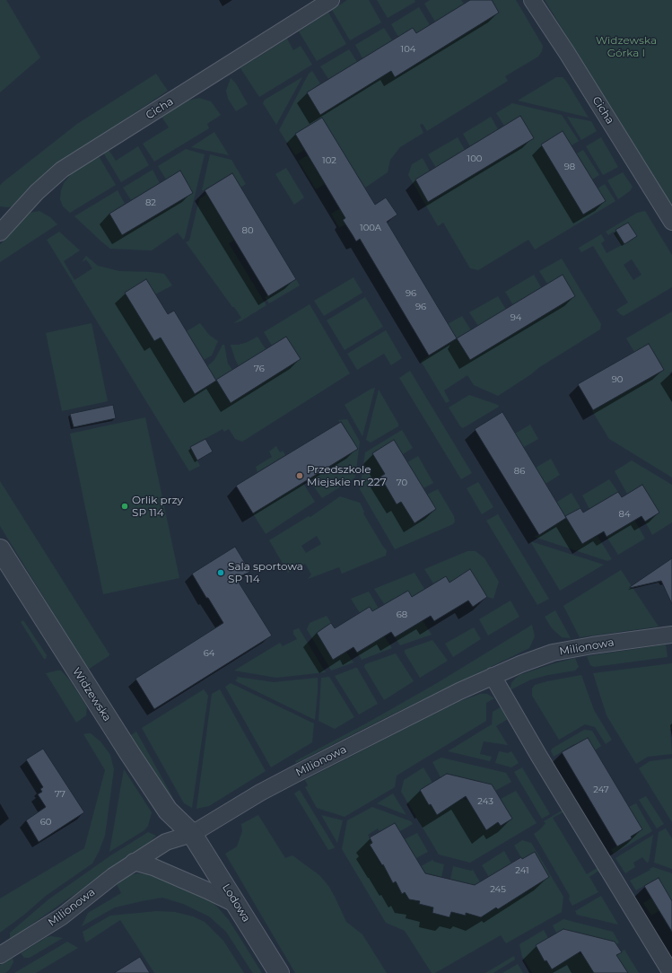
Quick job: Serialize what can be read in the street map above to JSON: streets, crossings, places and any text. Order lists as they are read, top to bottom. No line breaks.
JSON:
{"streets":{"street":["Cicha","Milionowa","Widzewska","Lodowa"]},"crossings":[["Milionowa","Widzewska"],["Milionowa","Lodowa"],["Widzewska","Lodowa"]],"parks":["Widzewska Górka I"],"places":["Przedszkole Miejskie nr 227","Orlik przy SP 114","Sala sportowa SP 114"],"house_numbers":["104","100","102","98","82","100A","80","96","96","94","76","90","86","70","84","68","64","247","77","243","60","241","245"]}
